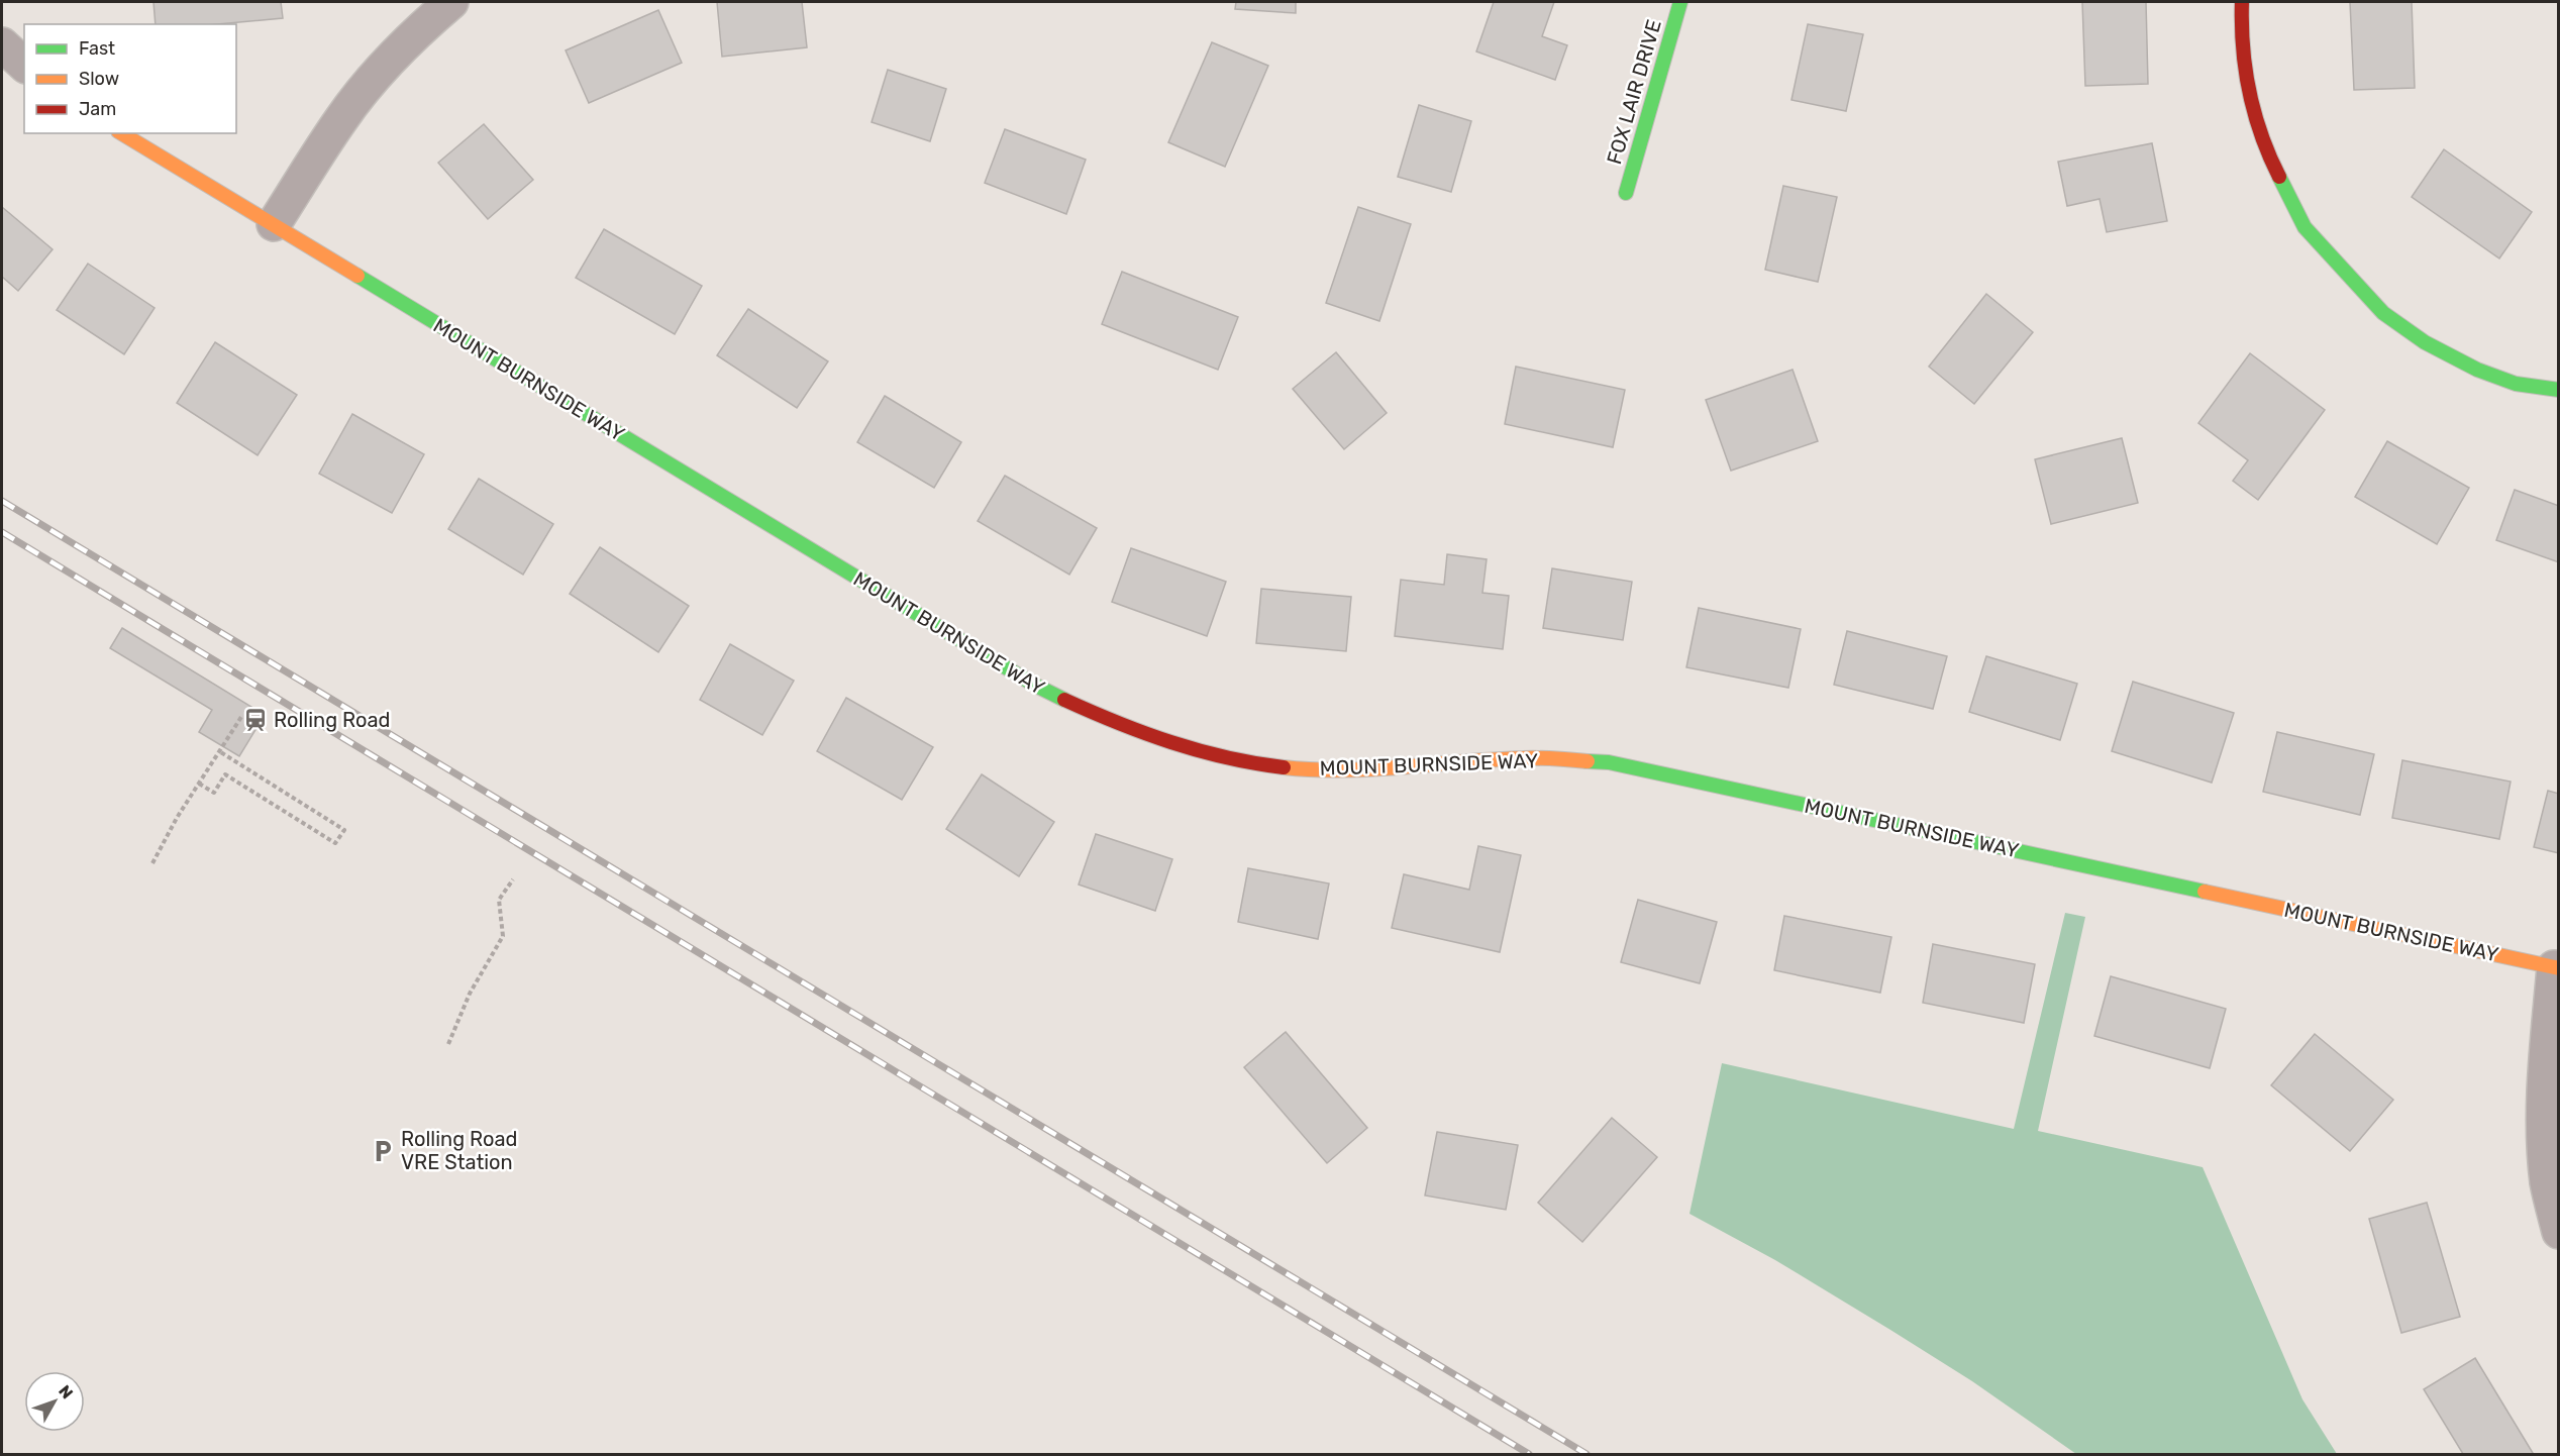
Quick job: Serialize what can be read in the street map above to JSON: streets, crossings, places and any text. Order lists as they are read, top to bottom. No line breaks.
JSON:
{"streets":{"street":["FOX LAIR DRIVE","MOUNT BURNSIDE WAY"]},"places":{"station":["Rolling Road"],"parking":["Rolling Road VRE Station"]},"legend":["Fast","Slow","Jam"],"north":"top right"}
